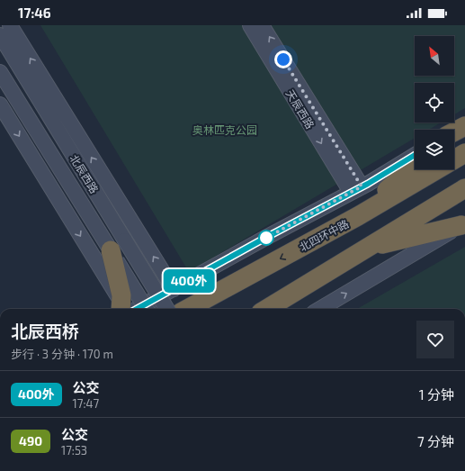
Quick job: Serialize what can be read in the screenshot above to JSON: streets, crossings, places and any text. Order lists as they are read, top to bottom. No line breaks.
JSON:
{"streets":{"highway":["北四环中路"],"street":["天辰西路","北辰西路"]},"parks":["奥林匹克公园"],"lines":["bus line 400外"],"north":"top left","page":{"status":"17:46","on_map":"400外","heading":["北辰西桥","步行 · 3 分钟 · 170 m"],"list":[{"mark":"400外","name":"公交","note":"17:47","value":"1 分钟"},{"mark":"490","name":"公交","note":"17:53","value":"7 分钟"}]}}
